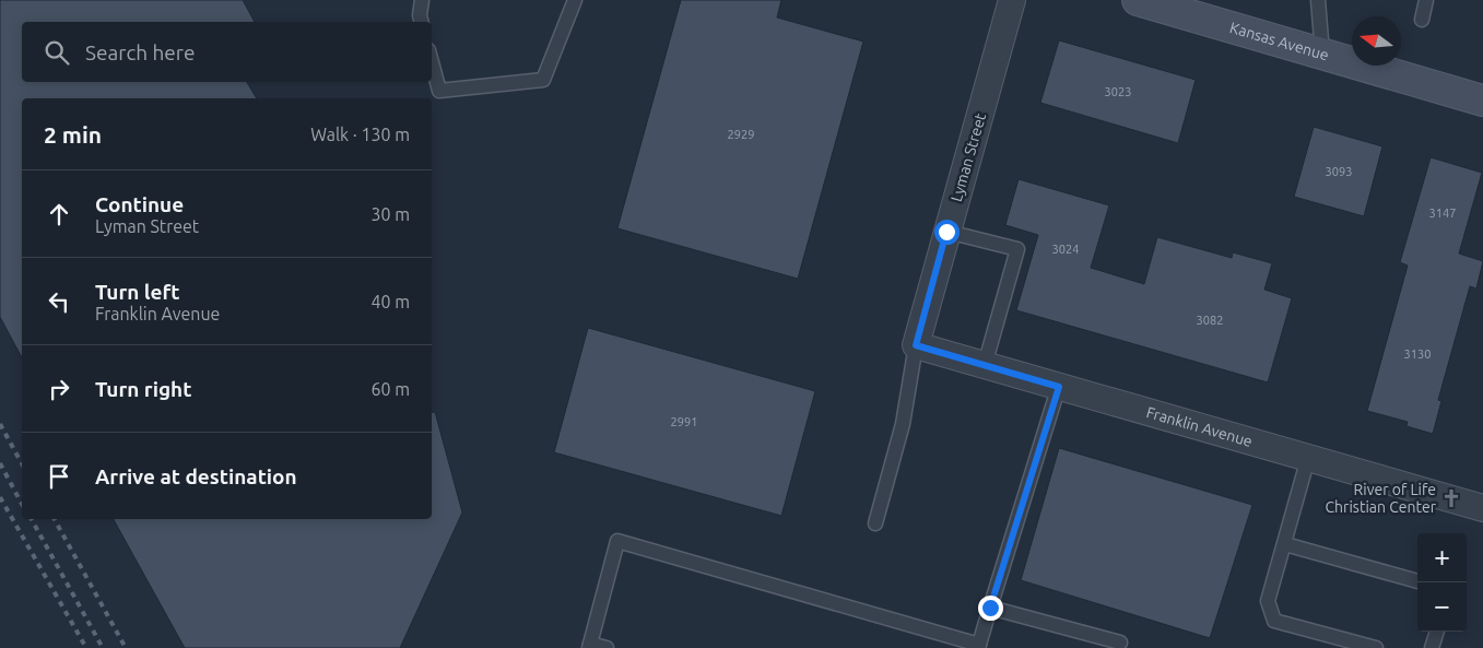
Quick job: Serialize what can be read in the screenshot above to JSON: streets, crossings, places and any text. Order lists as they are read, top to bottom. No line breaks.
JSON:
{"streets":{"street":["Kansas Avenue","Lyman Street","Franklin Avenue"]},"crossings":[["Lyman Street","Franklin Avenue"]],"places":{"church":["River of Life Christian Center"]},"house_numbers":["3023","2929","3093","3147","3024","3082","3130","2991"],"north":"left","page":{"search":"Search here","heading":["2 min","Walk · 130 m"],"list":[["Continue","Lyman Street","30 m"],["Turn left","Franklin Avenue","40 m"],["Turn right","60 m"],"Arrive at destination"],"map_buttons":["+","−"]}}
